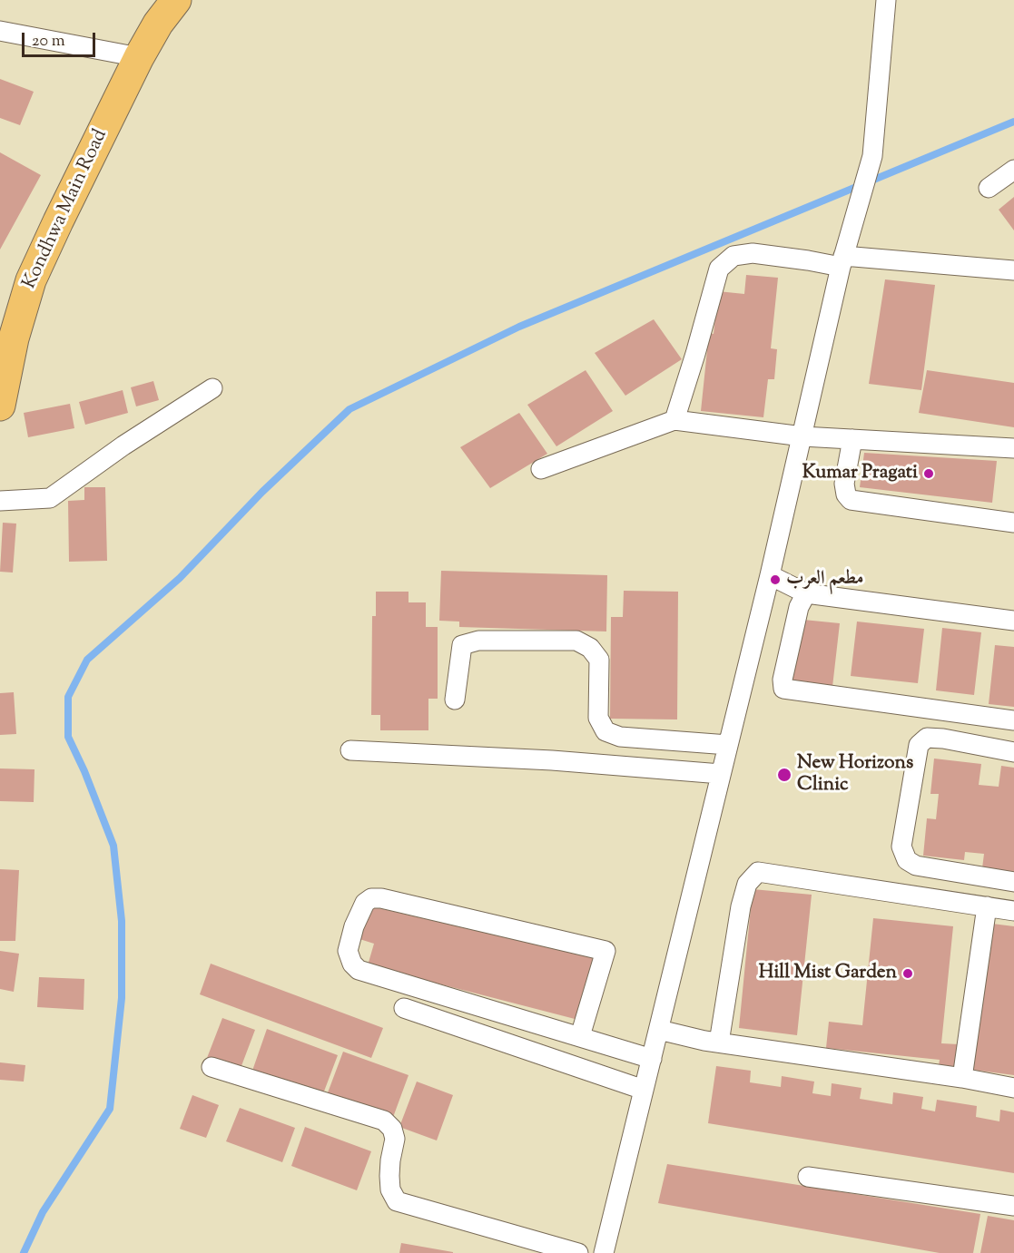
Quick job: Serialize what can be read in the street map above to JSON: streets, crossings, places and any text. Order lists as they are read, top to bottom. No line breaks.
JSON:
{"streets":{"main road":["Kondhwa Main Road"]},"places":["Kumar Pragati","مطعم العرب","New Horizons Clinic","Hill Mist Garden"],"scale_bar":"20 m"}
